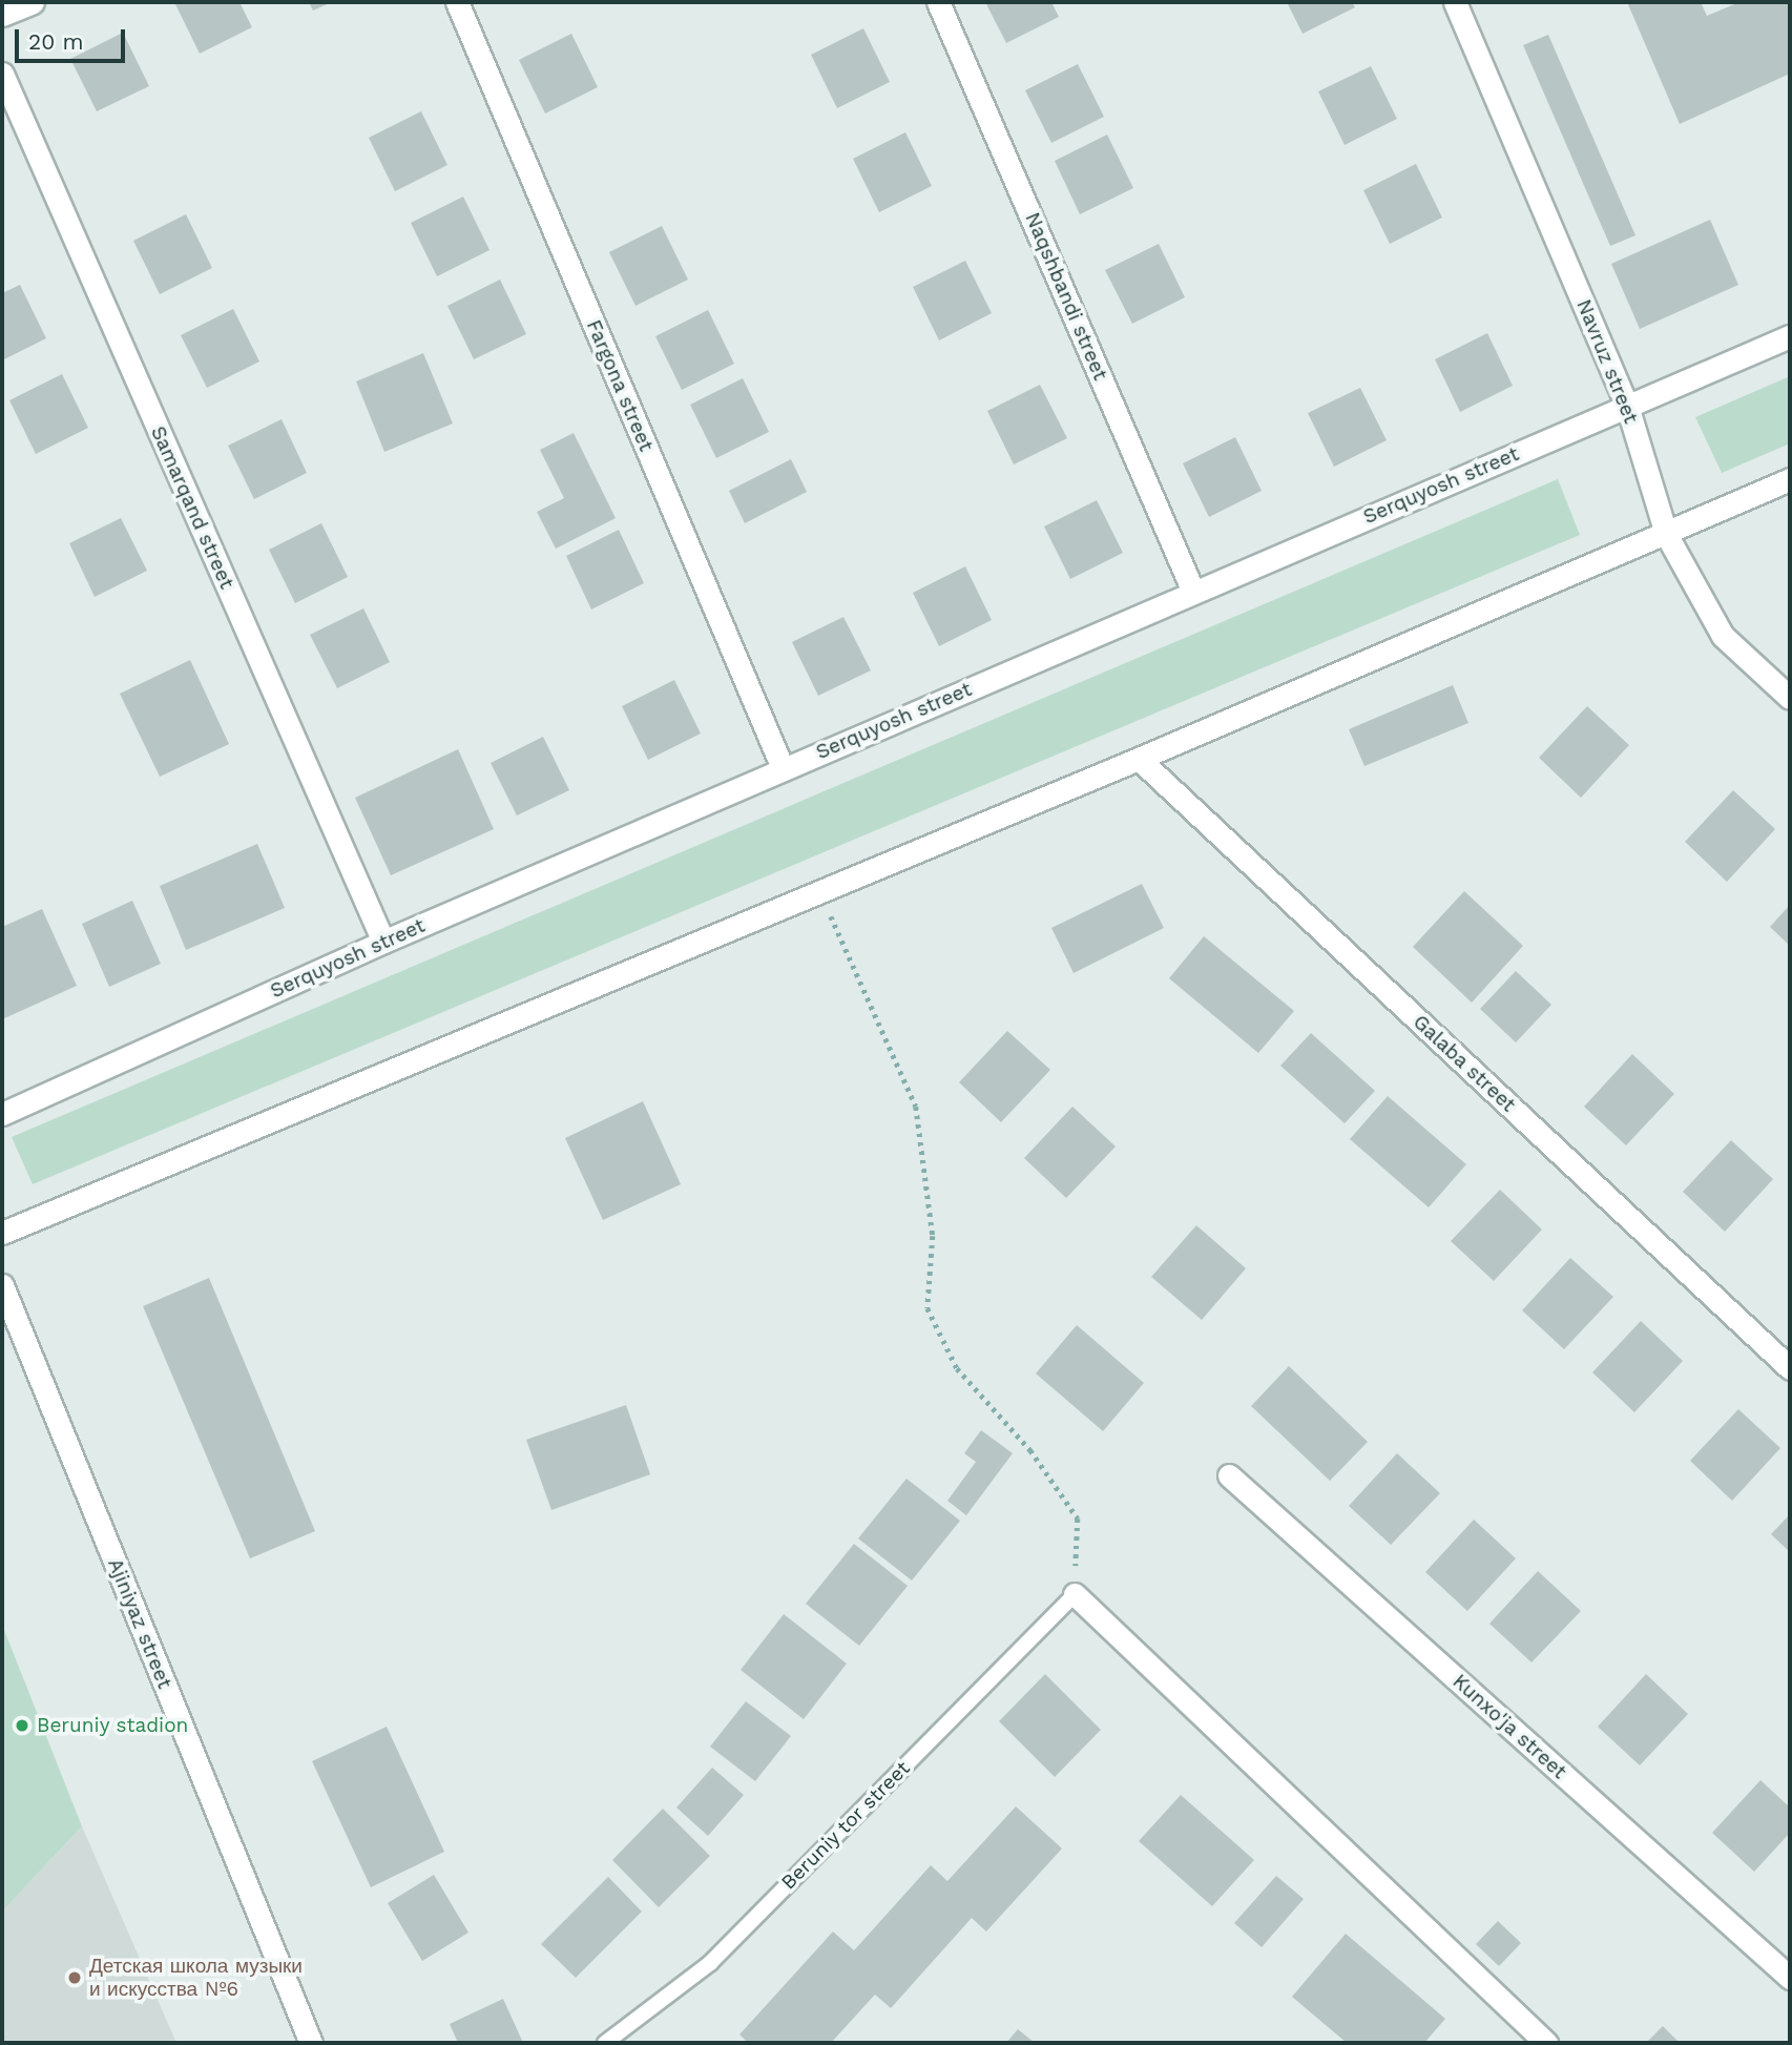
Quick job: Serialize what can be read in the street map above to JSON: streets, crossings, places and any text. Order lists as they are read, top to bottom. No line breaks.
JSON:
{"streets":{"street":["Naqshbandi street","Navruz street","Fargona street","Serquyosh street","Samarqand street","Galaba street","Ajiniyaz street","Kunxo'ja street"],"lane":["Beruniy tor street"]},"crossings":[["Naqshbandi street","Serquyosh street"],["Navruz street","Serquyosh street"],["Fargona street","Serquyosh street"],["Serquyosh street","Samarqand street"]],"places":["Beruniy stadion","Детская школа музыки и искусства №6"],"scale_bar":"20 m"}
